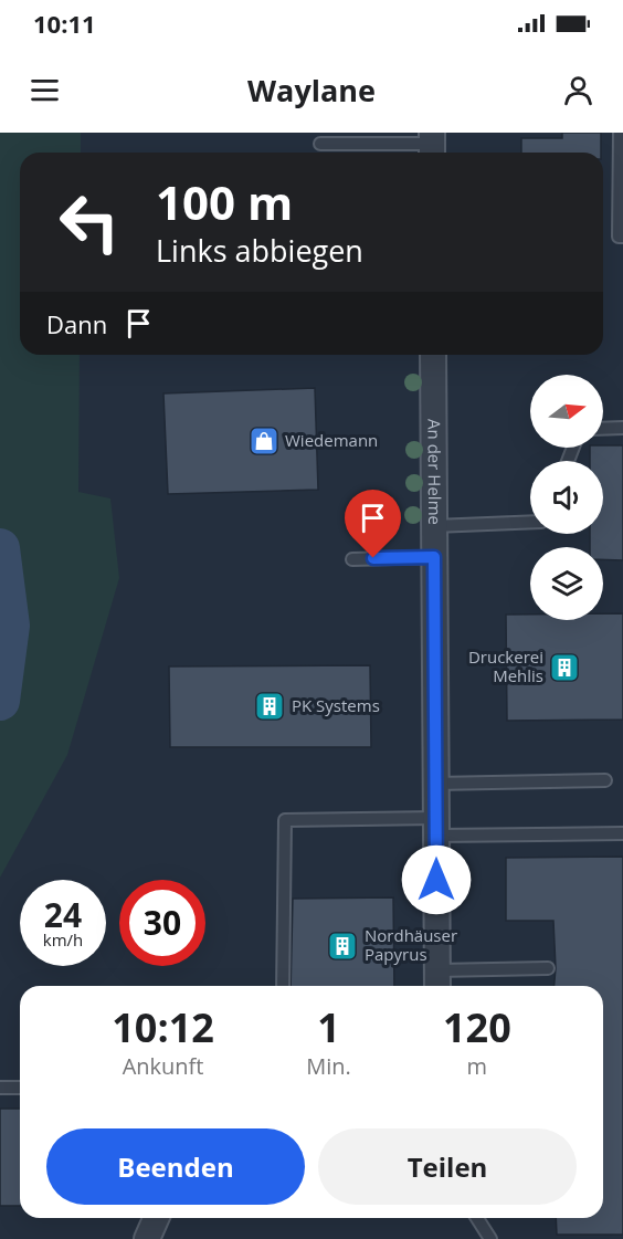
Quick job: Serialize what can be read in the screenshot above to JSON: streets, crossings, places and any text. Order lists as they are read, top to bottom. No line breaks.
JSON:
{"streets":{"street":["An der Helme"]},"places":{"shop":["Wiedemann"],"building":["Druckerei Mehlis","PK Systems","Nordhäuser Papyrus"]},"north":"right","page":{"status":"10:11","header":"Waylane","turn":["100 m","Links abbiegen"],"then":"Dann","speed":"24 km/h","limit":"30","eta":["10:12","Ankunft","1","Min.","120","m"],"buttons":["Beenden","Teilen"]}}
